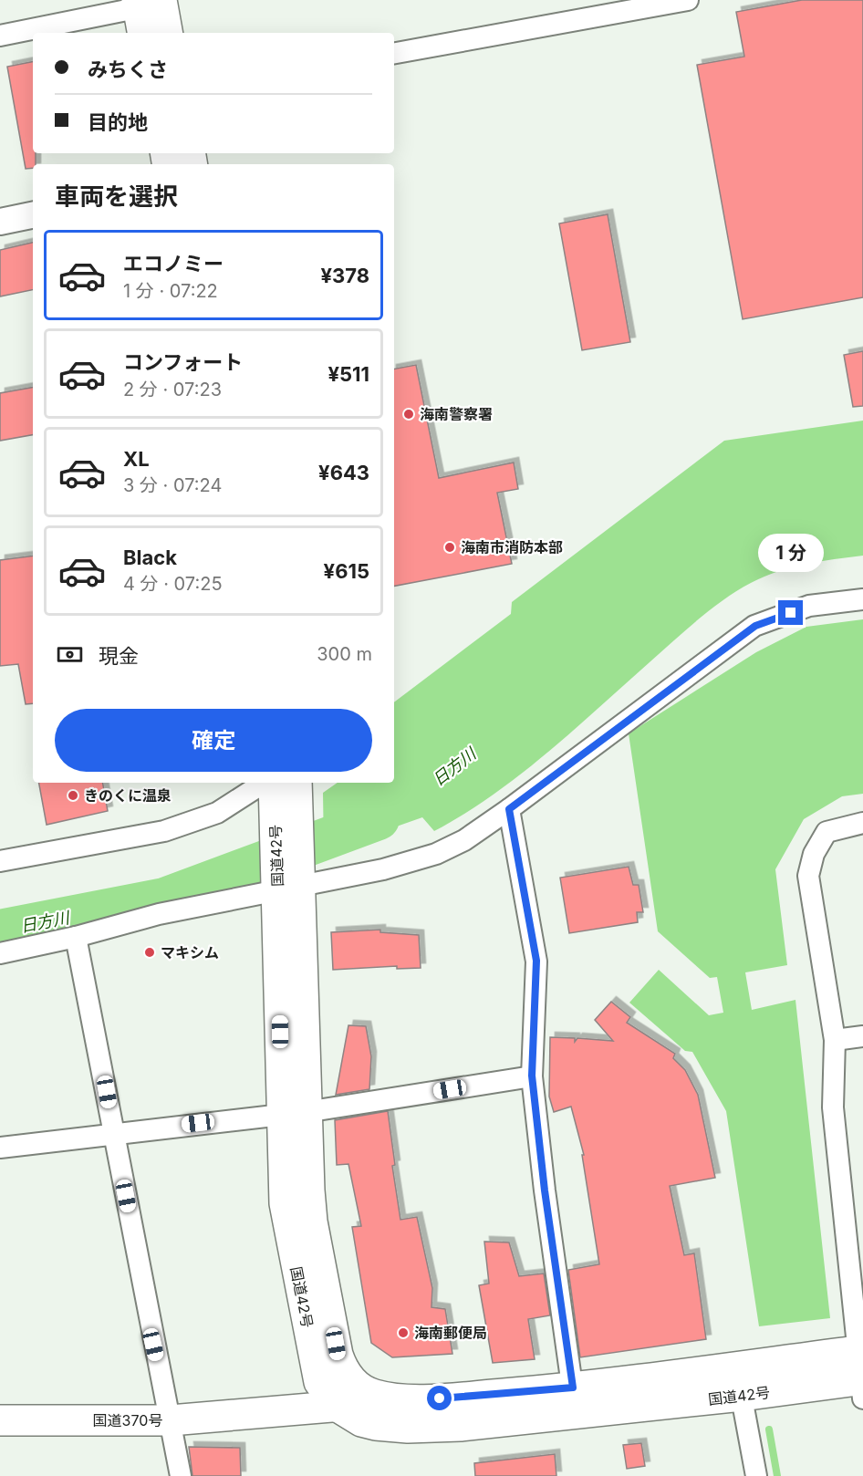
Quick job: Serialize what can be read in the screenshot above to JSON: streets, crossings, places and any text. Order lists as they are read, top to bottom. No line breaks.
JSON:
{"streets":{"highway":["国道42号","国道370号"]},"crossings":[["国道42号","国道370号"]],"water":["日方川"],"places":["海南警察署","海南市消防本部","きのくに温泉","マキシム","海南郵便局"],"page":{"banner":["みちくさ","目的地"],"heading":"車両を選択","list":[{"name":"エコノミー","note":"1 分 · 07:22","value":"¥378"},{"name":"コンフォート","note":"2 分 · 07:23","value":"¥511"},{"name":"XL","note":"3 分 · 07:24","value":"¥643"},{"name":"Black","note":"4 分 · 07:25","value":"¥615"}],"bubble":"1 分","pay":["現金","300 m"],"buttons":"確定"}}
